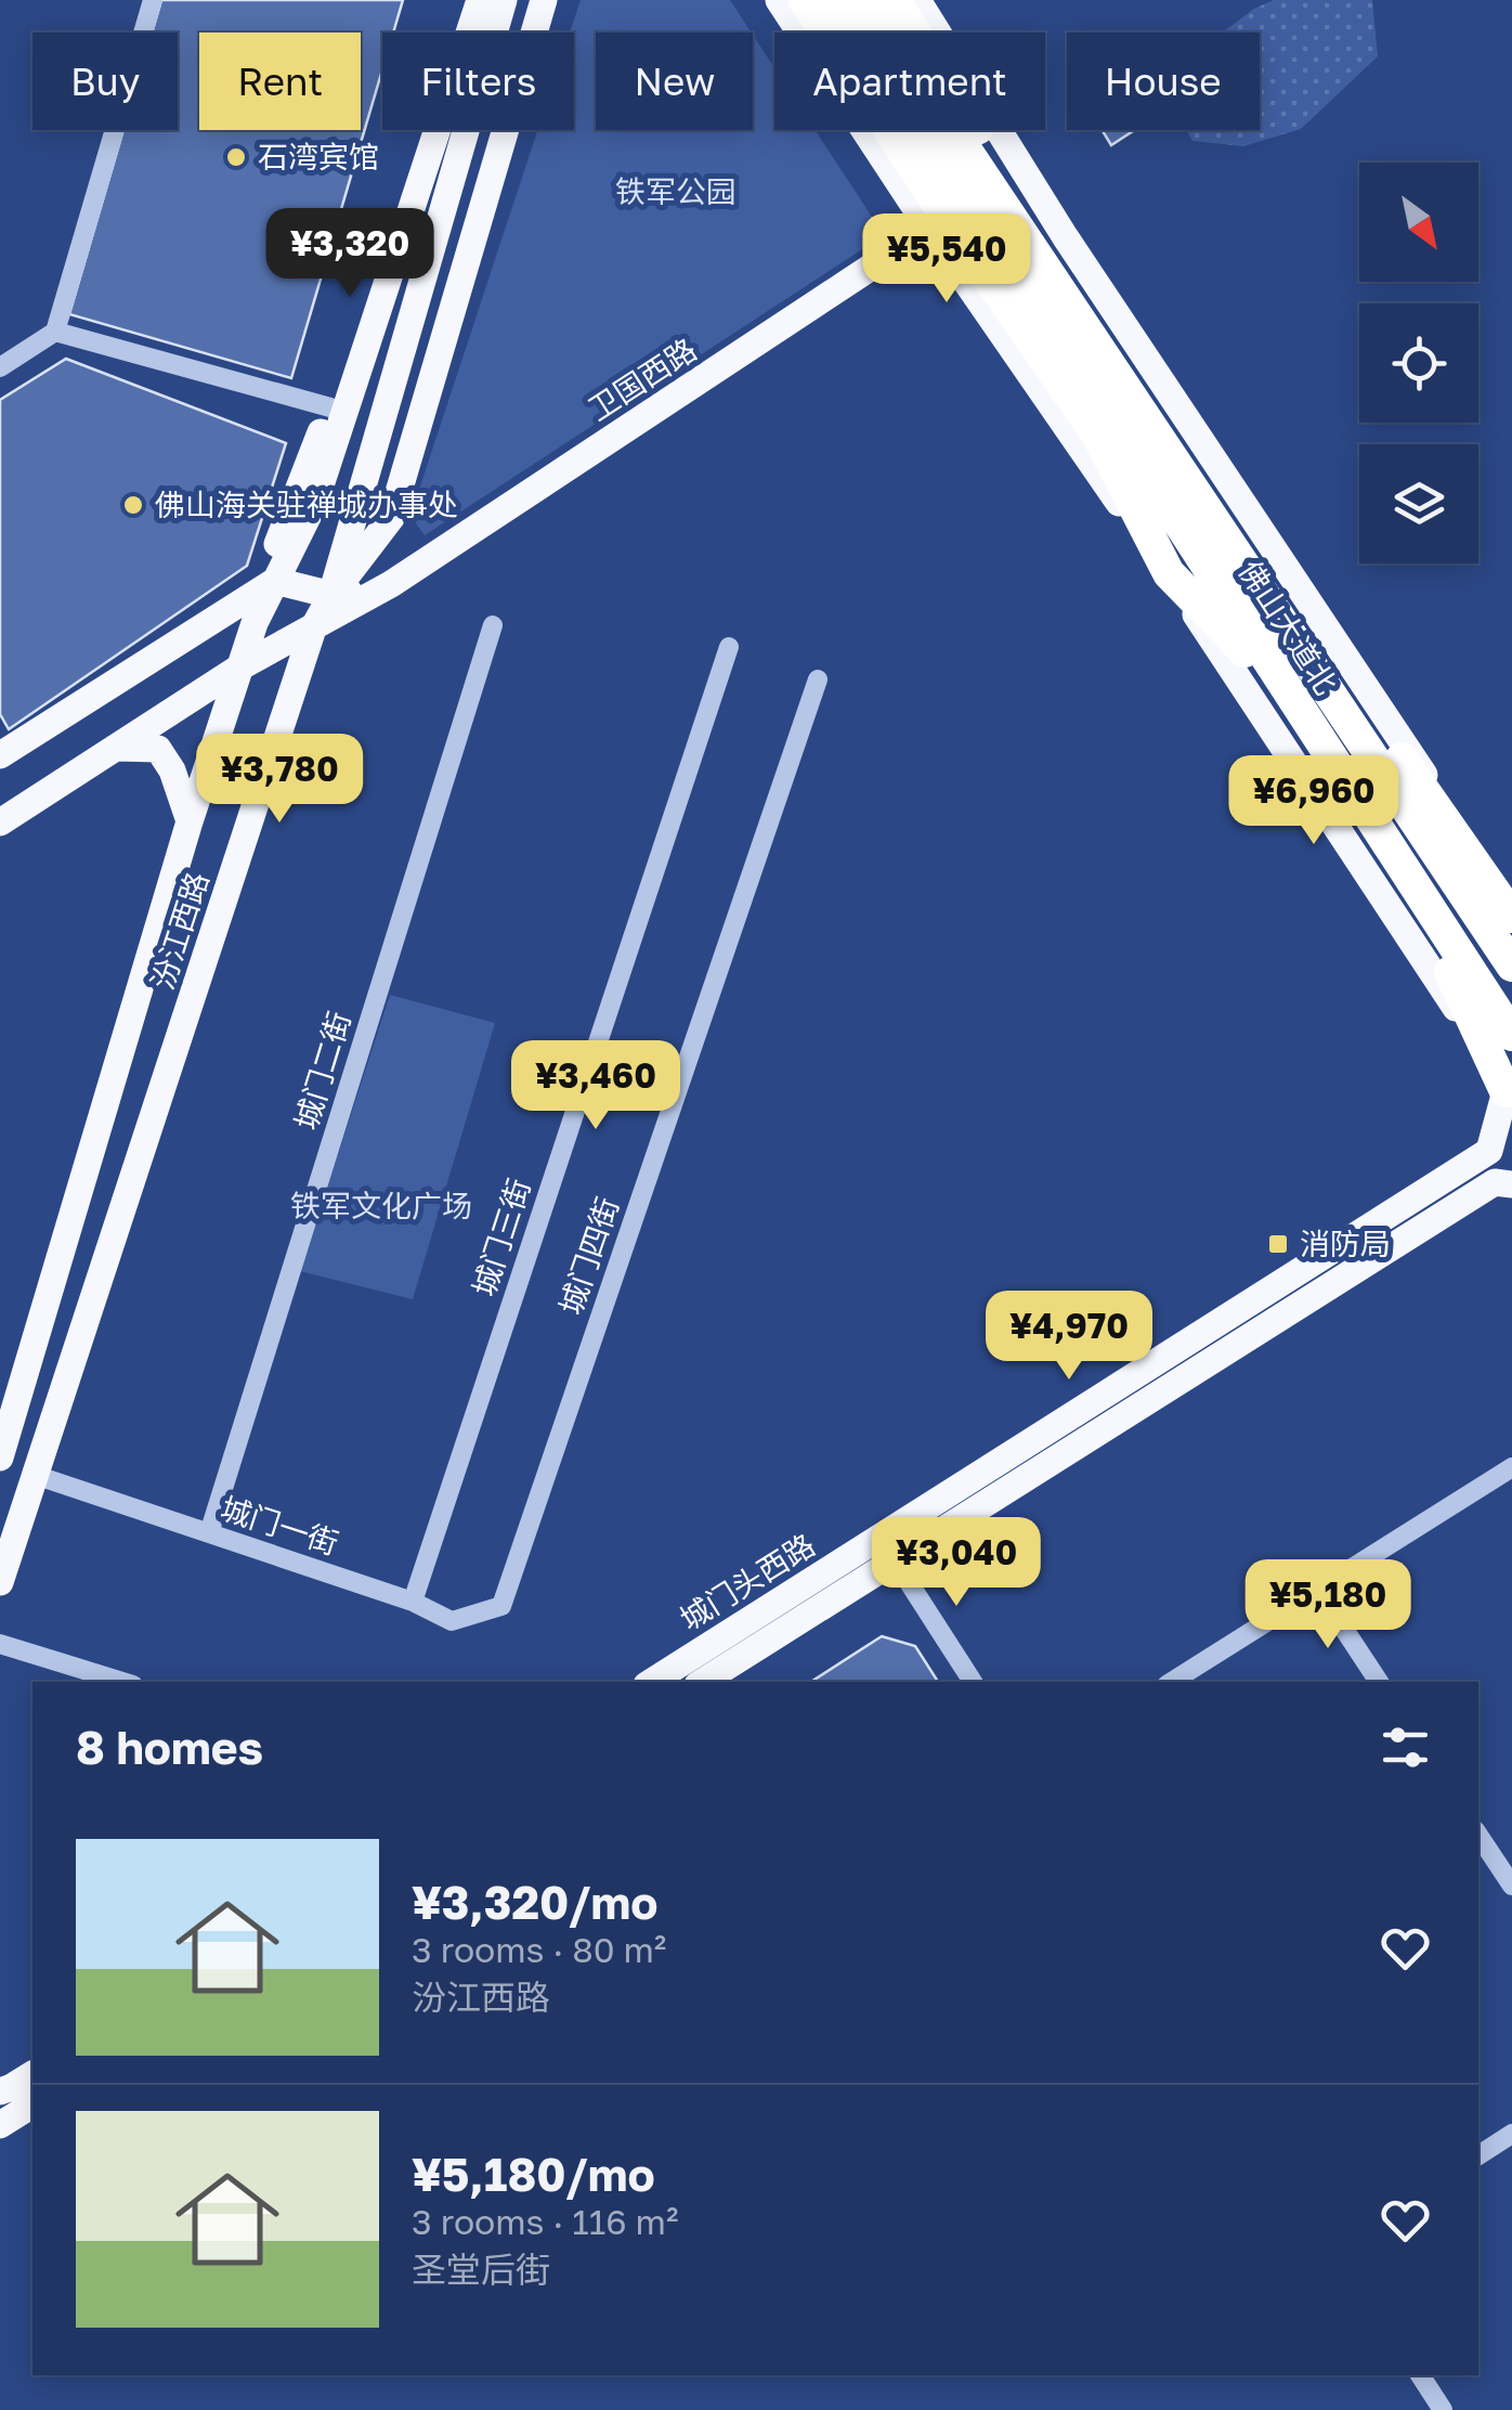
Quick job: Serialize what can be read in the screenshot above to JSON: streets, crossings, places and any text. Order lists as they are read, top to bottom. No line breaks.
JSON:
{"streets":{"highway":["佛山大道北"],"main road":["卫国西路","汾江西路","城门头西路"],"street":["城门二街","城门三街","城门四街","城门一街"]},"crossings":[["卫国西路","汾江西路"],["汾江西路","城门一街"],["城门二街","城门一街"],["城门三街","城门一街"],["城门四街","城门一街"]],"parks":["铁军公园","铁军文化广场"],"places":{"other":["石湾宾馆","佛山海关驻禅城办事处"],"transit":["消防局"]},"north":"bottom right","page":{"chip":["Buy","Rent","Filters","New","Apartment","House"],"price":["¥3,320","¥5,540","¥3,780","¥6,960","¥3,460","¥4,970","¥3,040","¥5,180"],"heading":"8 homes","list":[{"name":"¥3,320/mo","note":"3 rooms · 80 m² · 汾江西路"},{"name":"¥5,180/mo","note":"3 rooms · 116 m² · 圣堂后街"}]}}
